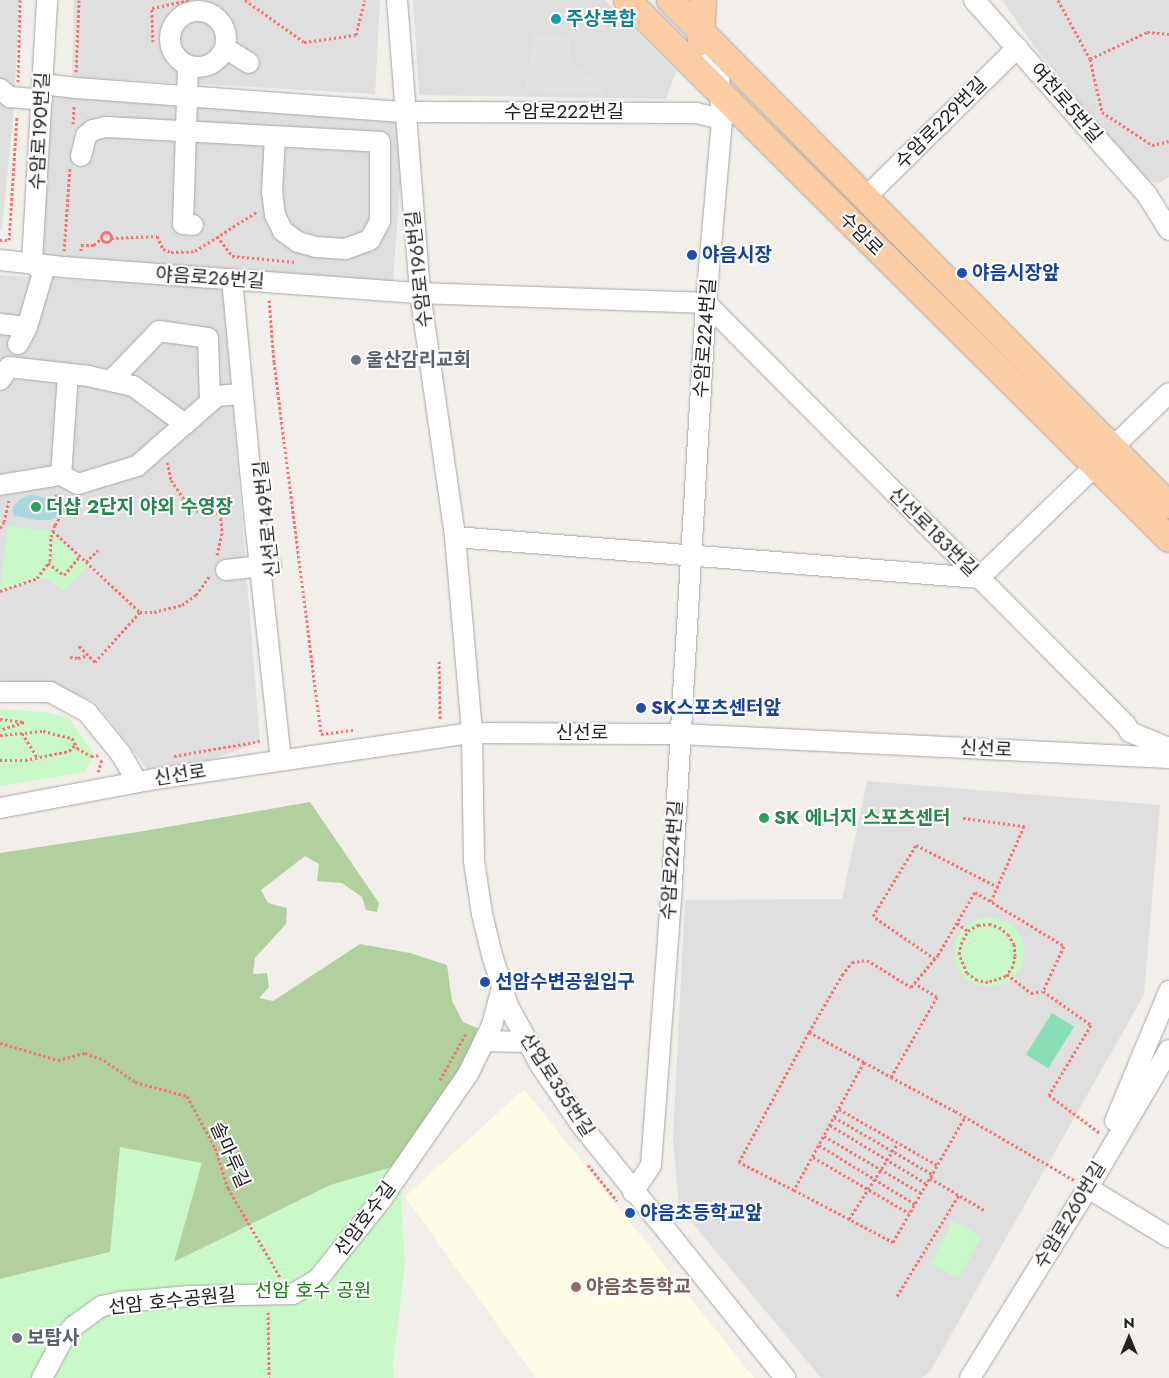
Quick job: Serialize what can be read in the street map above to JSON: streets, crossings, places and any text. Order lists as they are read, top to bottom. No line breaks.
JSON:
{"streets":{"main road":["수암로"],"street":["여천로5번길","수암로222번길","수암로229번길","수암로190번길","수암로196번길","야음로26번길","수암로224번길","신선로149번길","신선로183번길","신선로","산업로355번길","수암로260번길","선암호수길"],"path":["솔마루길"]},"crossings":[["여천로5번길","수암로229번길"],["수암로222번길","수암로190번길"],["수암로222번길","수암로"],["수암로222번길","수암로196번길"],["수암로222번길","수암로224번길"],["수암로229번길","수암로"],["수암로190번길","야음로26번길"],["수암로","수암로224번길"],["수암로196번길","야음로26번길"],["수암로196번길","신선로"],["수암로196번길","산업로355번길"],["야음로26번길","수암로224번길"],["야음로26번길","신선로149번길"],["야음로26번길","신선로183번길"],["수암로224번길","신선로183번길"],["수암로224번길","신선로"],["신선로149번길","신선로"],["신선로","산업로355번길"],["산업로355번길","선암호수길"],["솔마루길","선암호수길"]],"parks":["선암 호수 공원"],"places":["주상복합","야음시장","야음시장앞","울산감리교회","더샵 2단지 야외 수영장","SK스포츠센터앞","SK 에너지 스포츠센터","선암수변공원입구","야음초등학교앞","야음초등학교","보탑사"],"north":"top"}
